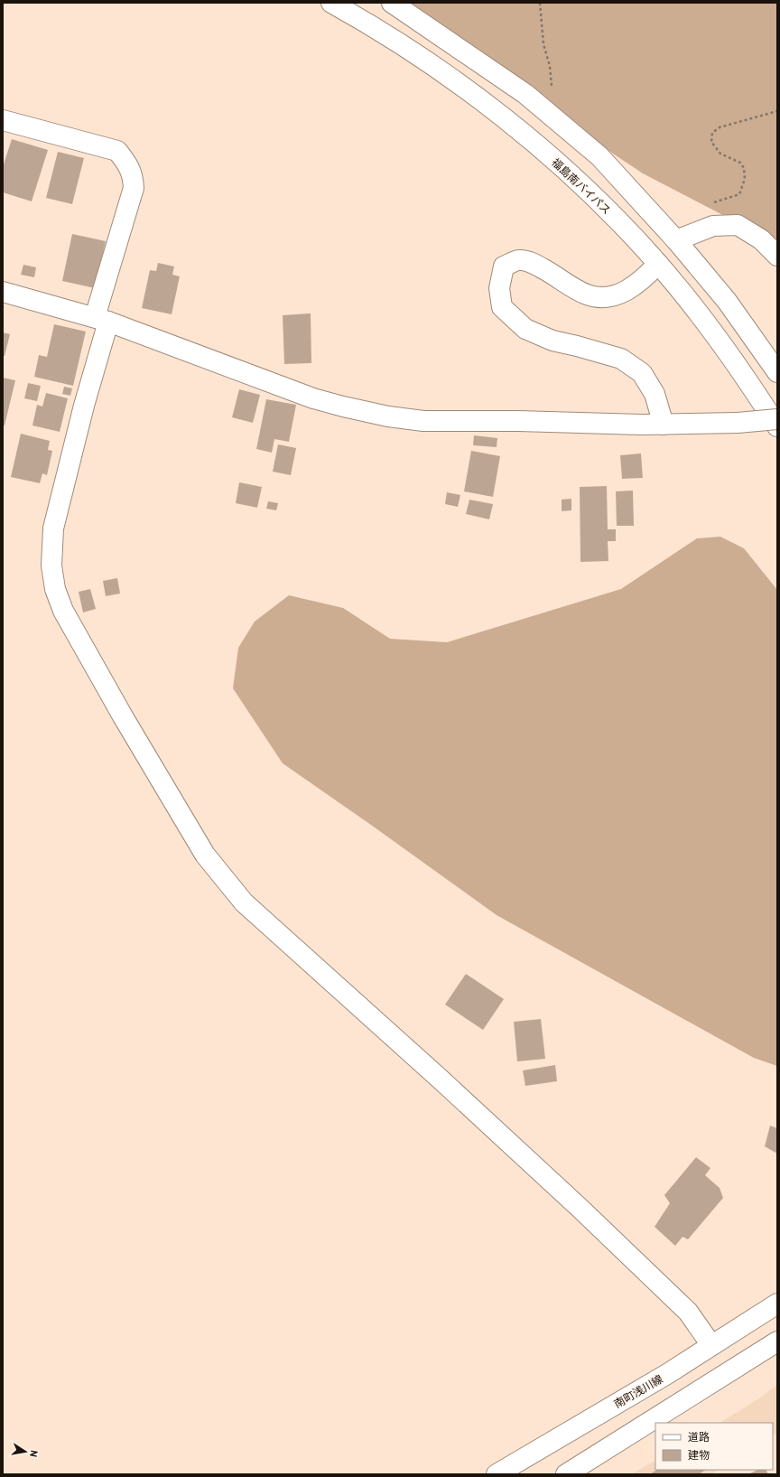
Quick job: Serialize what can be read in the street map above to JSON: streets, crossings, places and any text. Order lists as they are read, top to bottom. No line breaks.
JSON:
{"streets":{"main road":["福島南バイパス","南町浅川線"]},"legend":["道路","建物"],"north":"right"}
